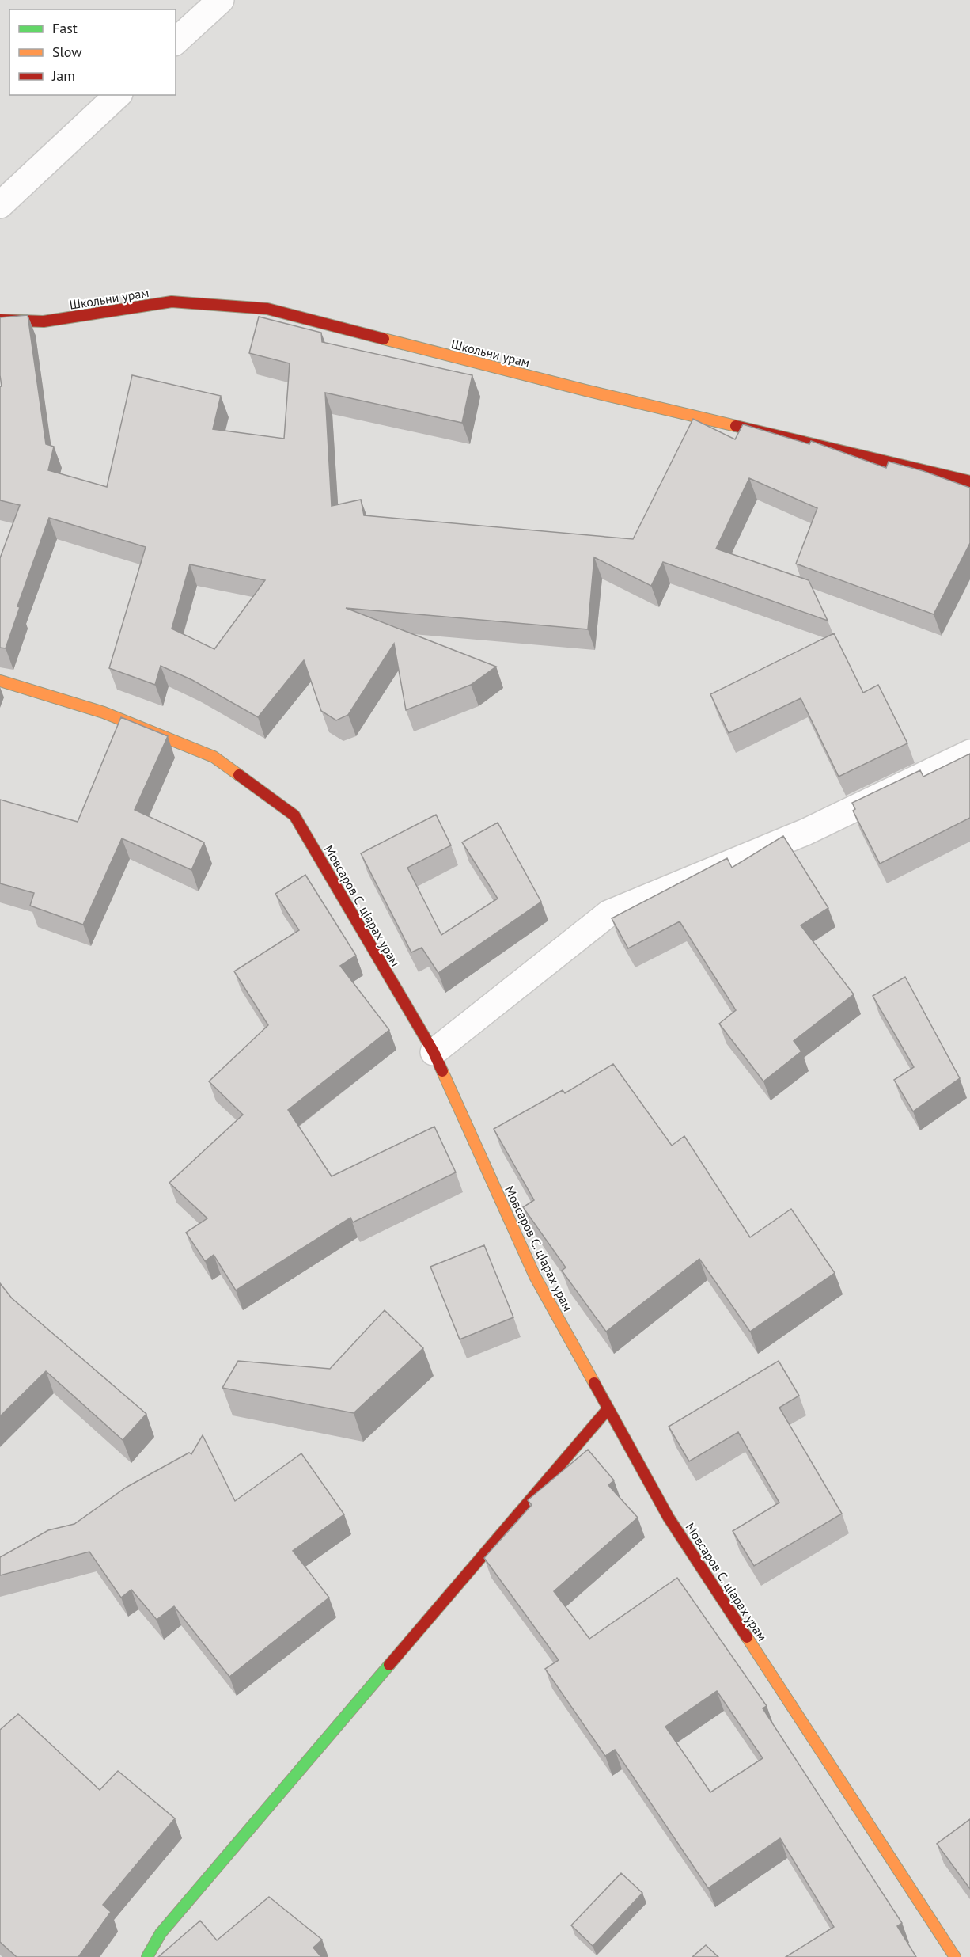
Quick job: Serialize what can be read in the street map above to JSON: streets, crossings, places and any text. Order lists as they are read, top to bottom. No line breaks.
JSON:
{"streets":{"street":["Школьни урам","Мовсаров С. цIарах урам"]},"legend":["Fast","Slow","Jam"]}
